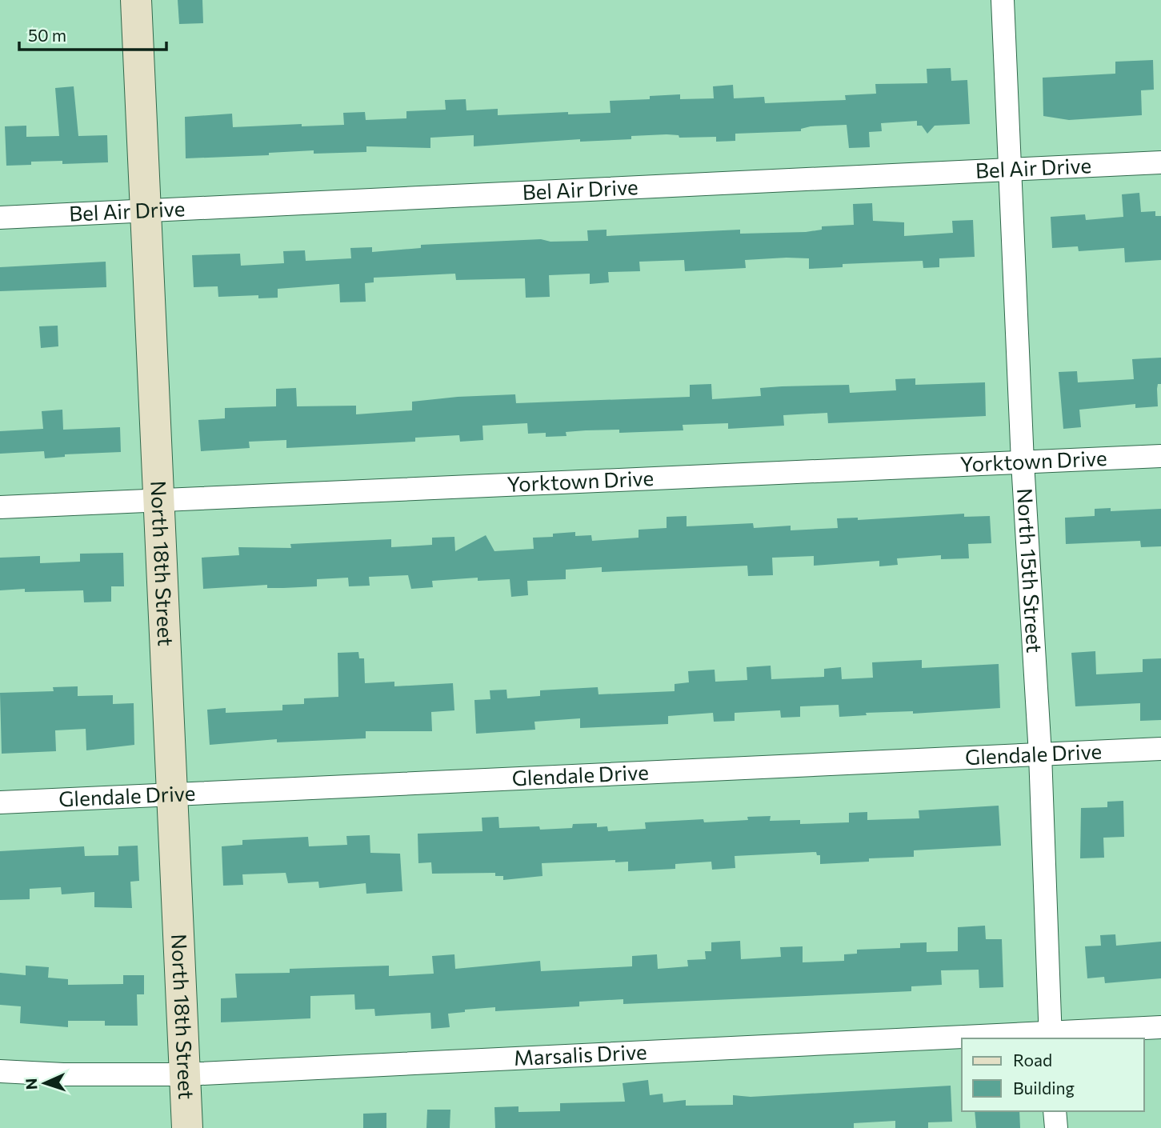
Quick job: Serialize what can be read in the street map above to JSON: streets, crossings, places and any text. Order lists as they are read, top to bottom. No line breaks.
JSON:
{"streets":{"street":["Bel Air Drive","Yorktown Drive","North 18th Street","North 15th Street","Glendale Drive","Marsalis Drive"]},"crossings":[["Bel Air Drive","North 18th Street"],["Bel Air Drive","North 15th Street"],["Yorktown Drive","North 18th Street"],["Yorktown Drive","North 15th Street"],["North 18th Street","Glendale Drive"],["North 18th Street","Marsalis Drive"],["North 15th Street","Glendale Drive"],["North 15th Street","Marsalis Drive"]],"legend":["Road","Building"],"scale_bar":"50 m","north":"left"}
